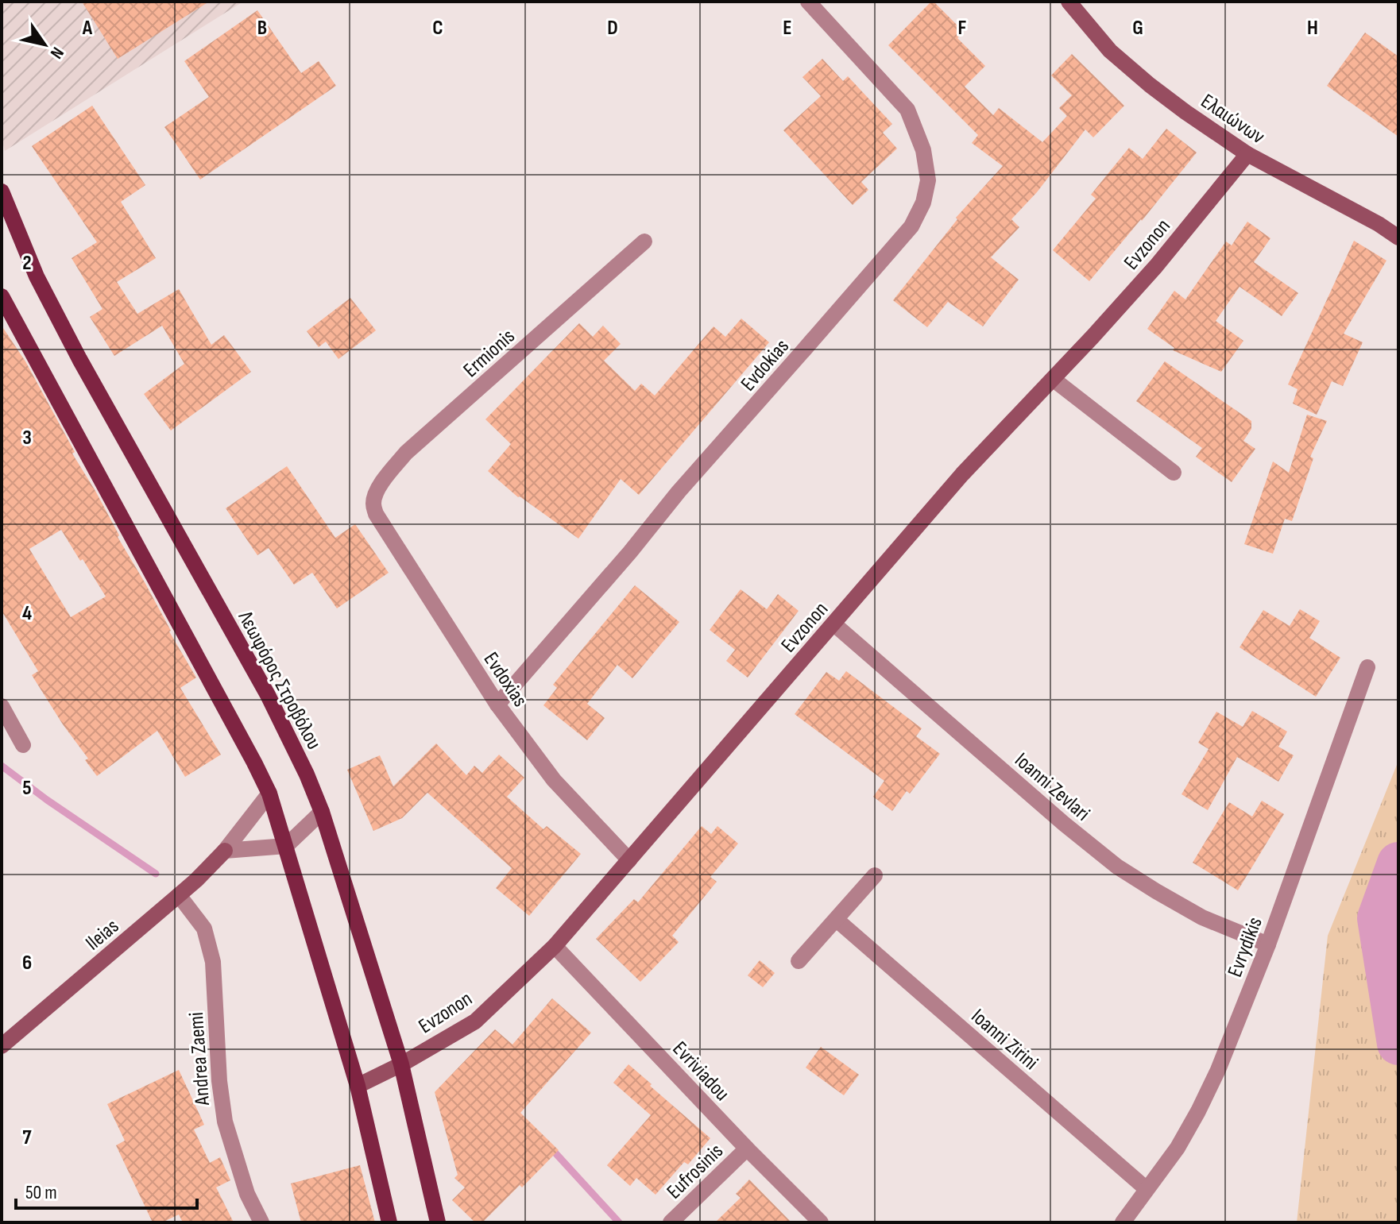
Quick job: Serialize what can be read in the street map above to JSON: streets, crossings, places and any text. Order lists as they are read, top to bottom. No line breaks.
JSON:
{"streets":{"main road":["Λεωφόρος Στροβόλου"],"street":["Ελαιώνων","Evzonon","Ermionis","Evdokias","Evdoxias","Ioanni Zevlari","Ileias","Evrydikis","Ioanni Zirini","Andrea Zaemi","Evriviadou","Eufrosinis"]},"crossings":[["Ελαιώνων","Evzonon"],["Evzonon","Evdoxias"],["Evzonon","Λεωφόρος Στροβόλου"],["Evzonon","Ioanni Zevlari"],["Evzonon","Evriviadou"],["Ermionis","Evdoxias"],["Evdokias","Evdoxias"],["Ioanni Zevlari","Evrydikis"],["Ileias","Andrea Zaemi"],["Evrydikis","Ioanni Zirini"],["Evriviadou","Eufrosinis"]],"scale_bar":"50 m","north":"bottom right","grid":{"columns":["A","B","C","D","E","F","G","H"],"rows":["2","3","4","5","6","7"]}}
